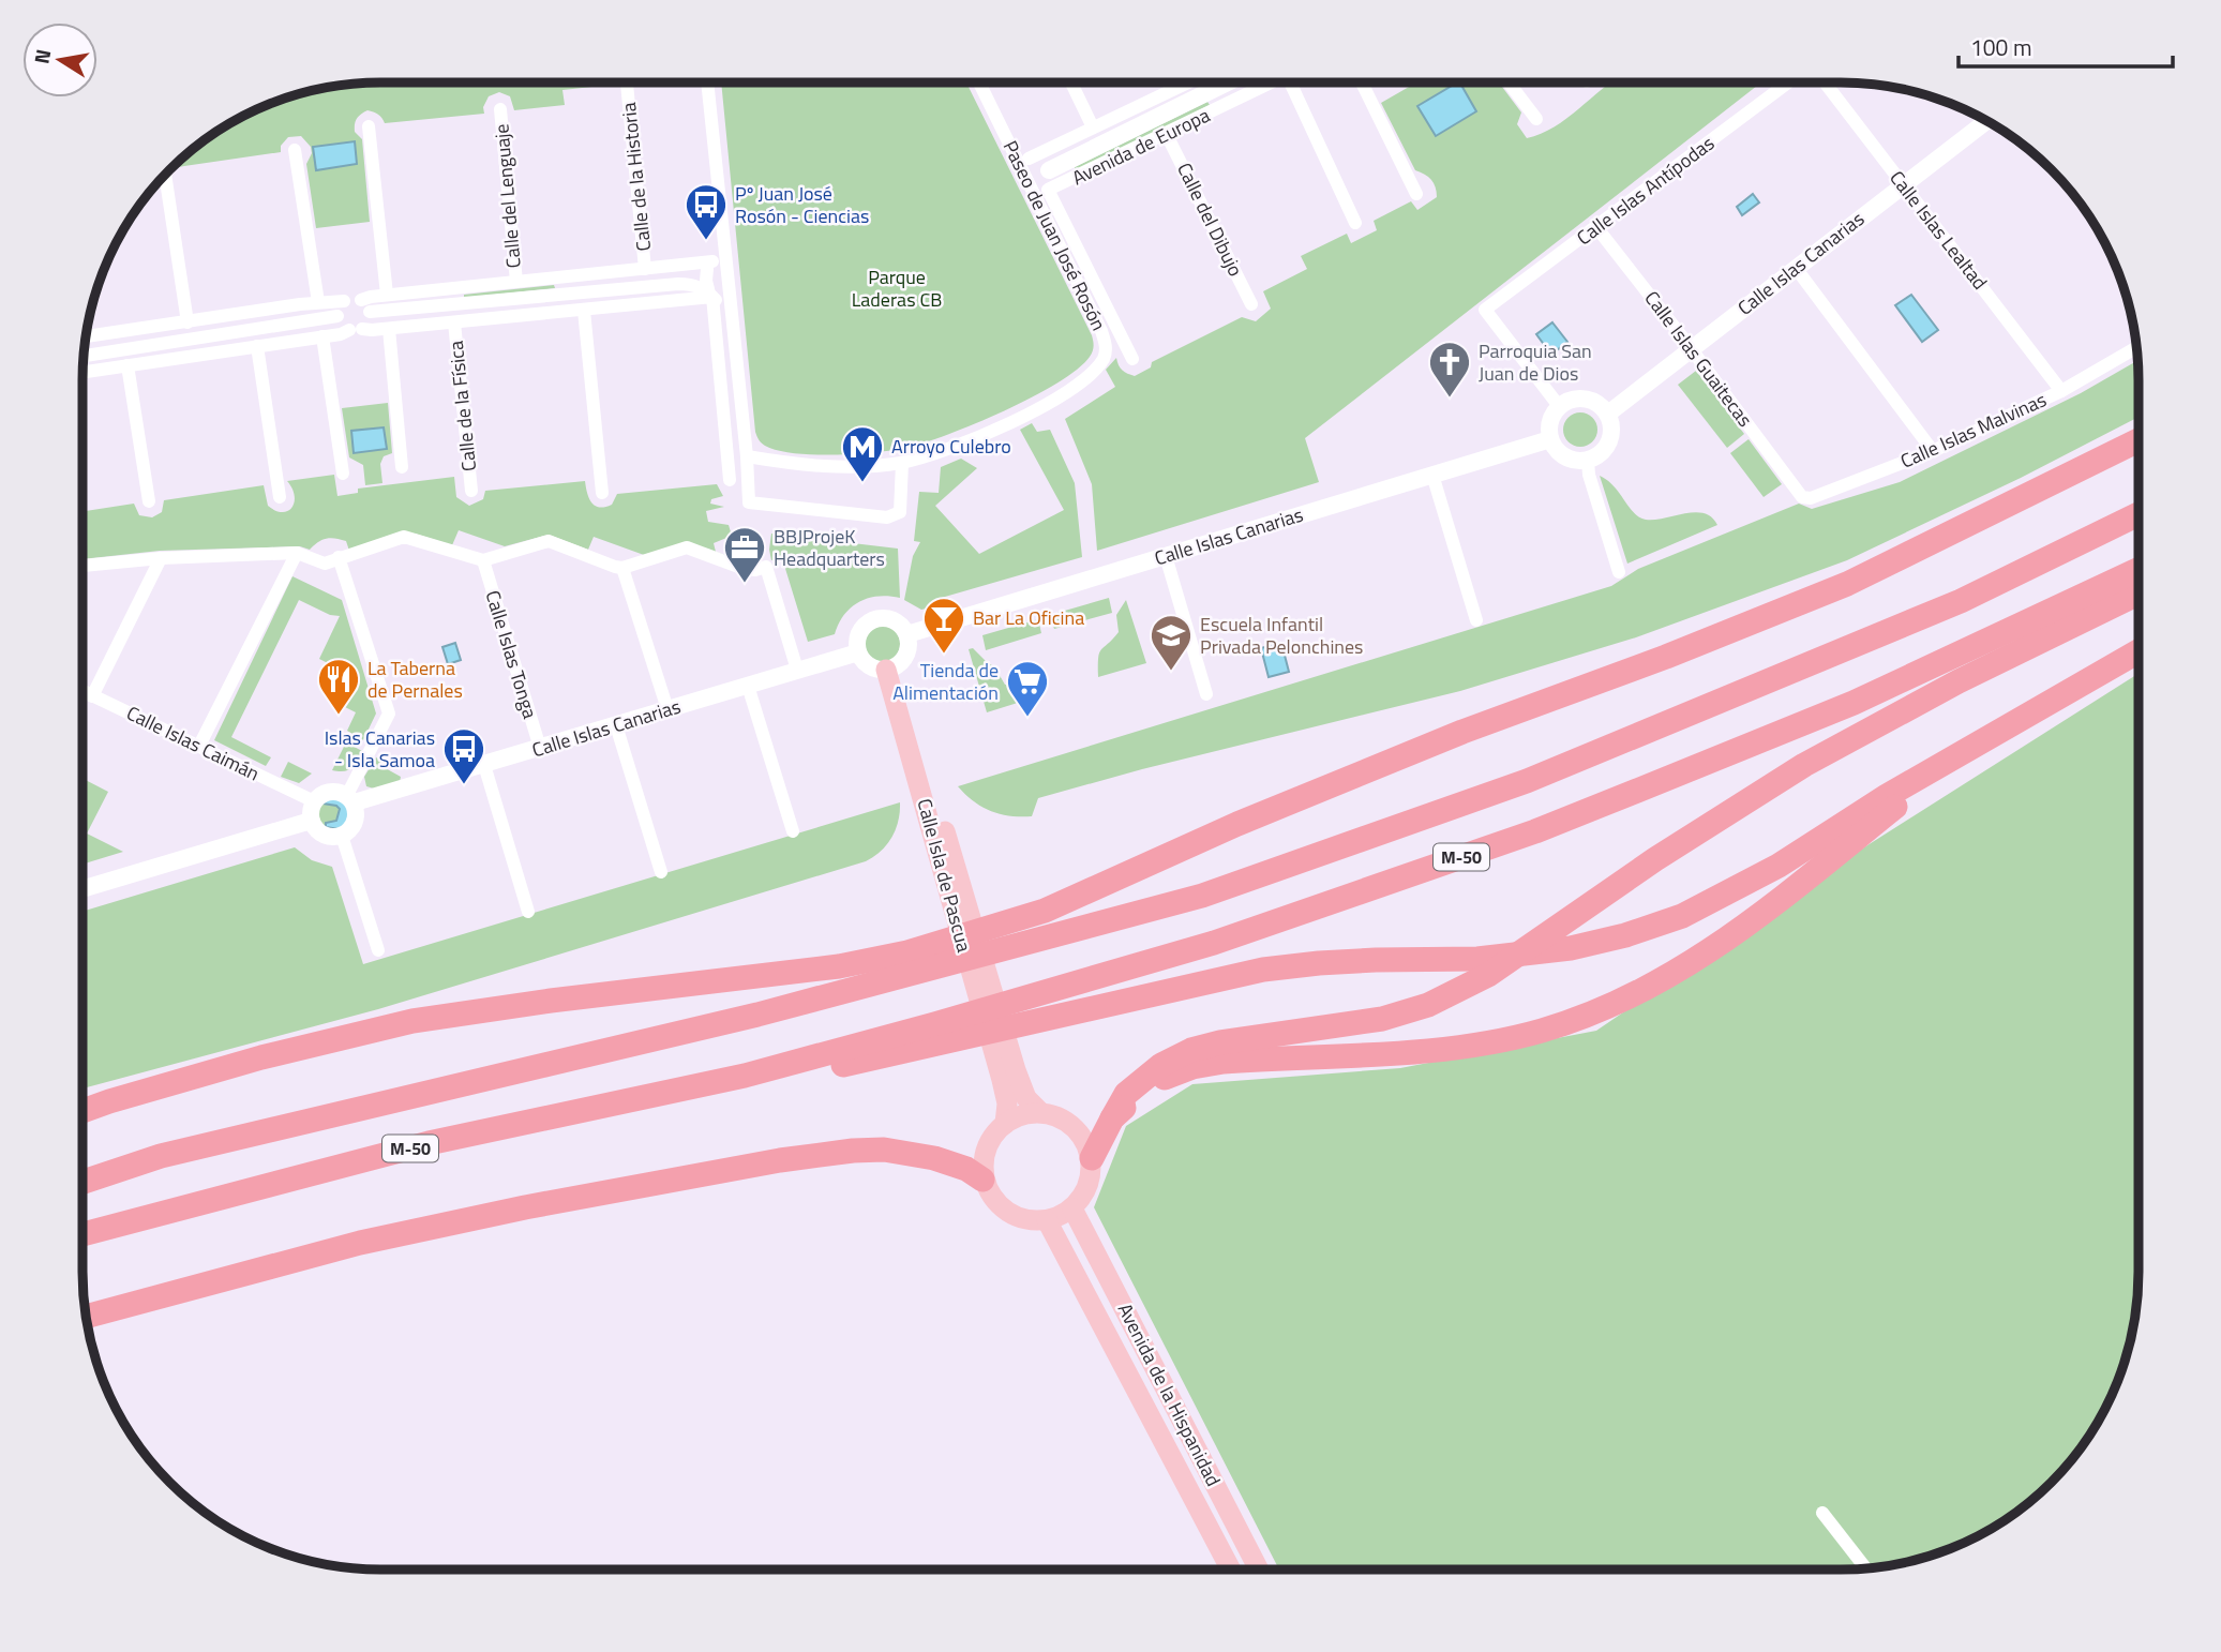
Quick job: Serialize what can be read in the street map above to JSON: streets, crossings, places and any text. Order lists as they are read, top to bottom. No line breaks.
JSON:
{"streets":{"highway":["M-50"],"main road":["Calle Isla de Pascua","Avenida de la Hispanidad"],"street":["Avenida de Europa","Calle de la Historia","Calle Islas Antípodas","Calle del Lenguaje","Calle del Dibujo","Calle Islas Lealtad","Paseo de Juan José Rosón","Calle Islas Canarias","Calle Islas Guaitecas","Calle de la Física","Calle Islas Malvinas","Calle Islas Tonga","Calle Islas Caimán"]},"crossings":[["Avenida de Europa","Calle del Dibujo"],["Avenida de Europa","Paseo de Juan José Rosón"],["Calle Islas Antípodas","Calle Islas Canarias"],["Calle Islas Antípodas","Calle Islas Guaitecas"],["Calle Islas Lealtad","Calle Islas Canarias"],["Calle Islas Lealtad","Calle Islas Malvinas"],["Calle Islas Canarias","Calle Islas Guaitecas"],["Calle Islas Canarias","Calle Islas Tonga"],["Calle Islas Canarias","Calle Islas Caimán"],["Calle Islas Canarias","Calle Isla de Pascua"],["Calle Islas Guaitecas","Calle Islas Malvinas"]],"parks":["Parque Laderas CB"],"places":{"bus stop":["Pº Juan José Rosón - Ciencias","Islas Canarias - Isla Samoa"],"church":["Parroquia San Juan de Dios"],"metro station":["Arroyo Culebro"],"office":["BBJProjeK Headquarters"],"bar":["Bar La Oficina"],"school or university":["Escuela Infantil Privada Pelonchines"],"restaurant":["La Taberna de Pernales"],"supermarket":["Tienda de Alimentación"]},"scale_bar":"100 m","north":"left"}
